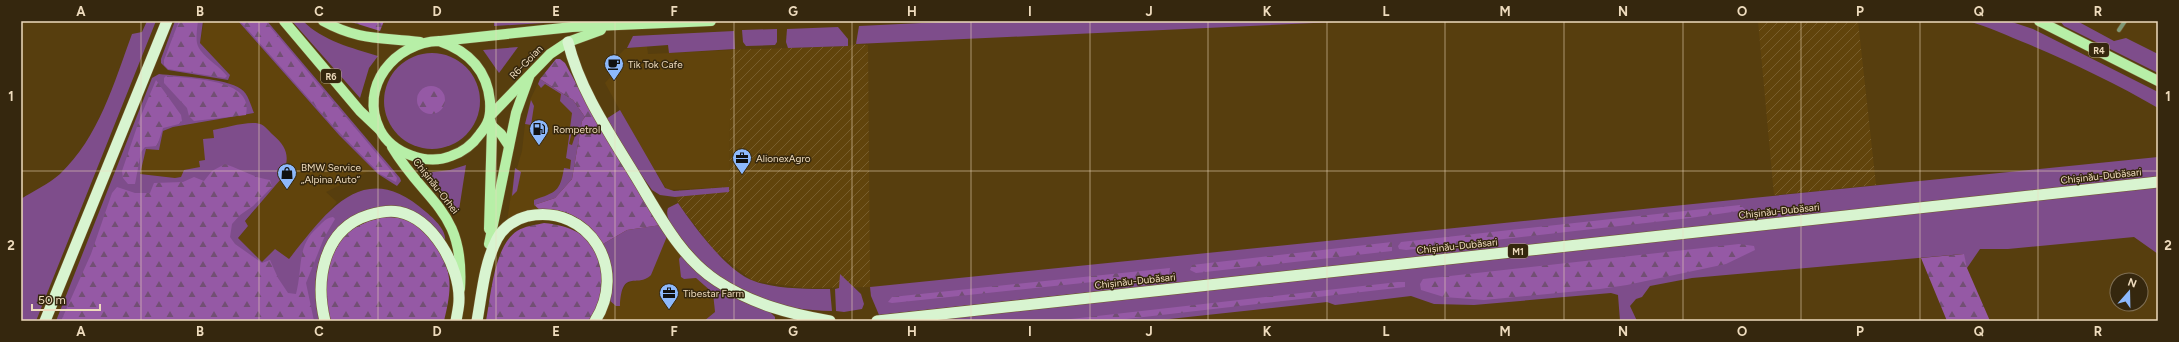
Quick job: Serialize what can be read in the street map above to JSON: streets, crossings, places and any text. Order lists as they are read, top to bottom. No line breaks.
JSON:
{"streets":{"highway":["R6","Chișinău-Dubăsari","Chișinău-Orhei","M1"],"main road":["R4","R6-Goian"]},"crossings":[["R6-Goian","R6"],["R6-Goian","Chișinău-Orhei"],["R6","Chișinău-Orhei"]],"places":{"cafe":["Tik Tok Cafe"],"fuel station":["Rompetrol"],"office":["AlionexAgro","Tibestar Farm"],"shop":["BMW Service „Alpina Auto”"]},"scale_bar":"50 m","north":"top","grid":{"columns":["A","B","C","D","E","F","G","H","I","J","K","L","M","N","O","P","Q","R"],"rows":["1","2"]}}
